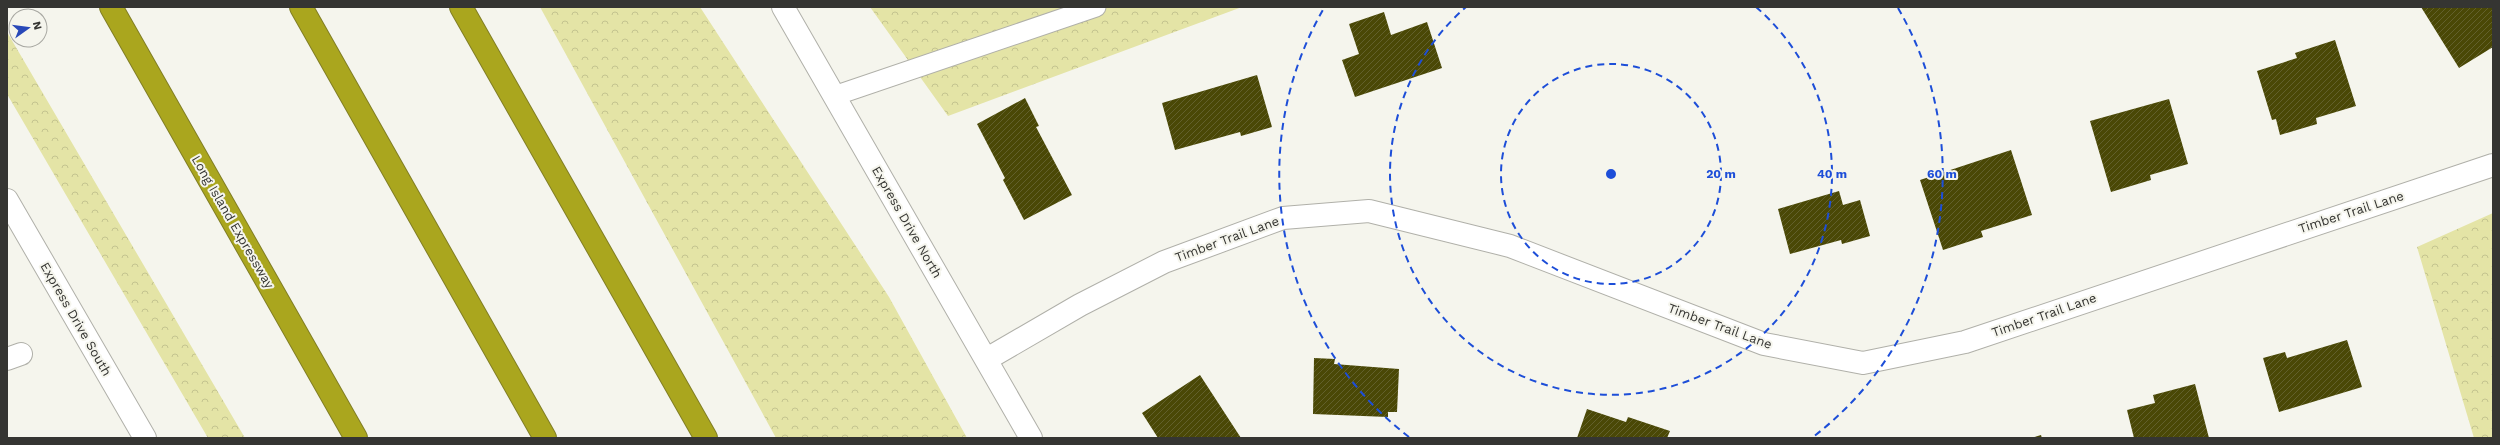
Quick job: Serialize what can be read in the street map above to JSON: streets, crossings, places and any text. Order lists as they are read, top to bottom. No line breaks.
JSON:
{"streets":{"highway":["Long Island Expressway"],"street":["Timber Trail Lane","Express Drive North","Express Drive South"]},"crossings":[["Timber Trail Lane","Express Drive North"]],"north":"right","rings":["20 m","40 m","60 m"]}
